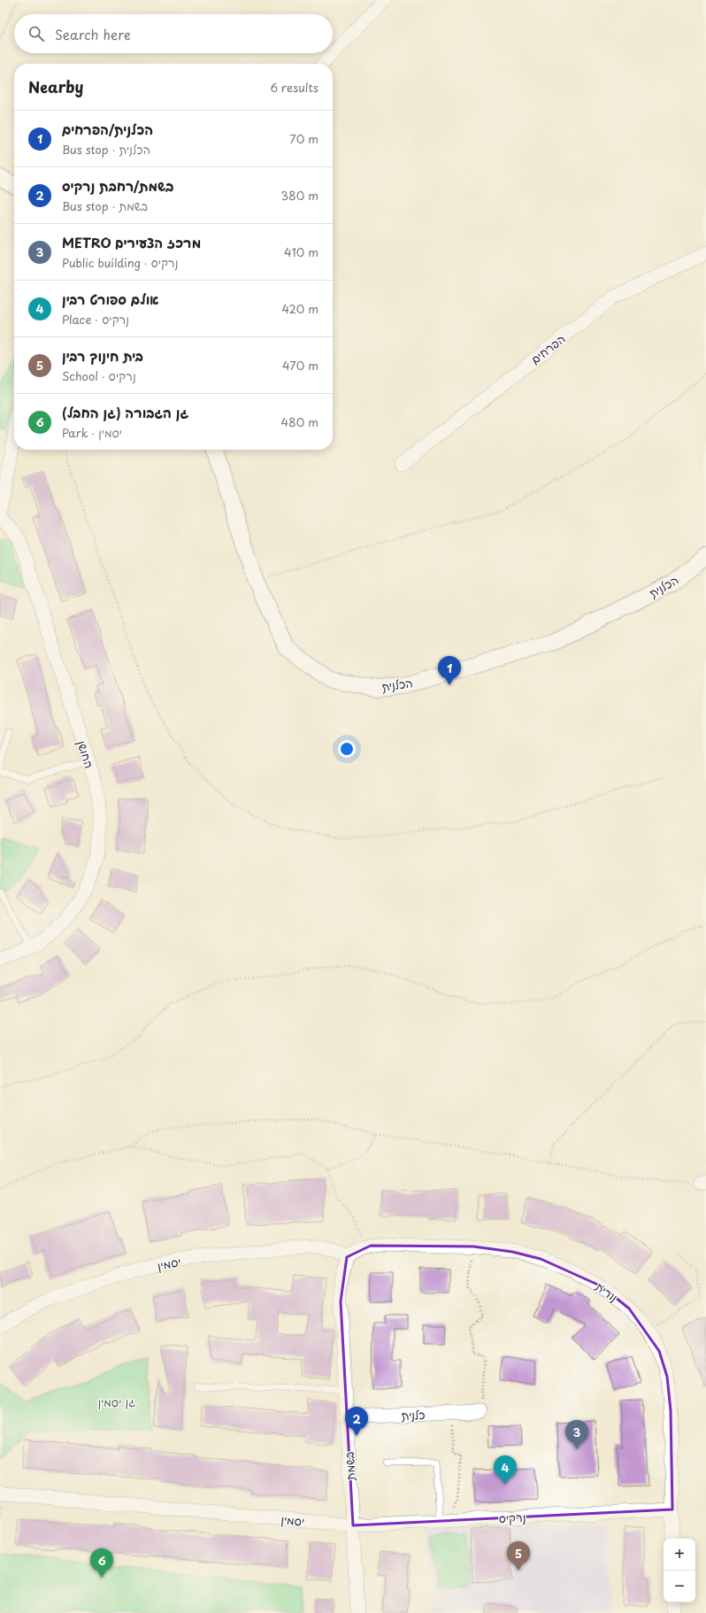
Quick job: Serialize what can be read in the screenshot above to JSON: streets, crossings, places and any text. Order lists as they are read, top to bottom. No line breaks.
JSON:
{"streets":{"street":["הפרחים","הכלנית","החושן","יסמין","נורית","כלנית","בשמת","נרקיס"]},"crossings":[["יסמין","נורית"],["יסמין","בשמת"],["יסמין","נרקיס"],["נורית","בשמת"],["נורית","נרקיס"],["כלנית","בשמת"],["בשמת","נרקיס"]],"parks":["גן יסמין"],"page":{"search":"Search here","heading":["Nearby","6 results"],"list":[{"mark":"1","name":"הכלנית/הפרחים","note":"Bus stop · הכלנית","value":"70 m"},{"mark":"2","name":"בשמת/רחבת נרקיס","note":"Bus stop · בשמת","value":"380 m"},{"mark":"3","name":"METRO מרכז הצעירים","note":"Public building · נרקיס","value":"410 m"},{"mark":"4","name":"אולם ספורט רבין","note":"Place · נרקיס","value":"420 m"},{"mark":"5","name":"בית חינוך רבין","note":"School · נרקיס","value":"470 m"},{"mark":"6","name":"גן הגבורה (גן החבל)","note":"Park · יסמין","value":"480 m"}],"pins":["1","2","3","4","5","6"],"map_buttons":["+","−"]}}
